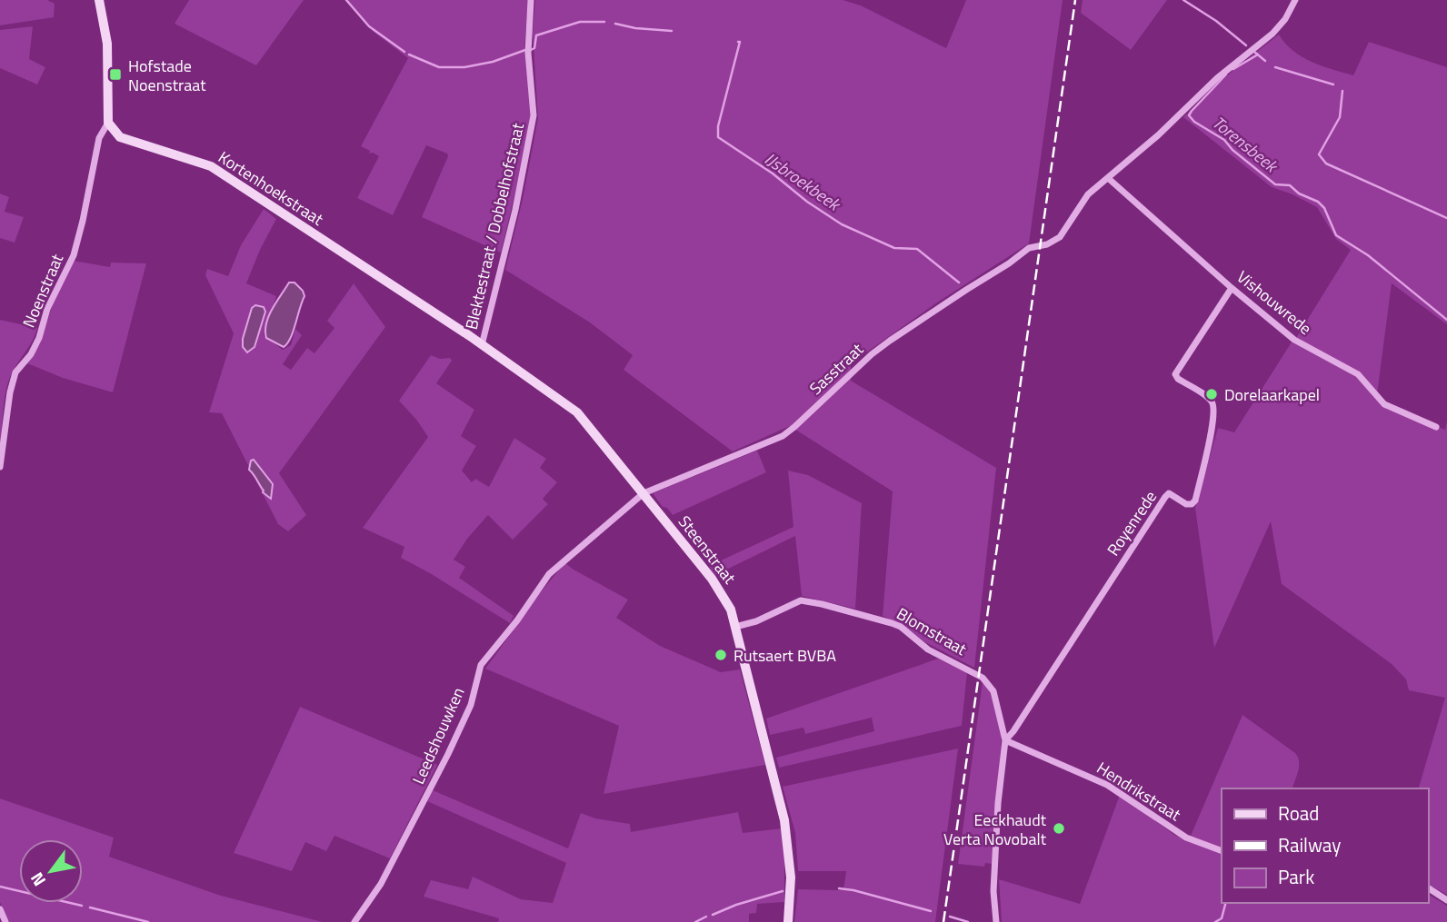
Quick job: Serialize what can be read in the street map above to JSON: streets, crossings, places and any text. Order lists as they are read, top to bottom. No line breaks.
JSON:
{"streets":{"street":["Kortenhoekstraat","Blektestraat / Dobbelhofstraat","Noenstraat","Vishouwrede","Sasstraat","Royenrede","Steenstraat","Blomstraat","Leedshouwken","Hendrikstraat"]},"crossings":[["Kortenhoekstraat","Blektestraat / Dobbelhofstraat"],["Kortenhoekstraat","Noenstraat"],["Kortenhoekstraat","Steenstraat"],["Blektestraat / Dobbelhofstraat","Steenstraat"],["Vishouwrede","Sasstraat"],["Vishouwrede","Royenrede"],["Sasstraat","Steenstraat"],["Sasstraat","Leedshouwken"],["Royenrede","Blomstraat"],["Royenrede","Hendrikstraat"],["Steenstraat","Blomstraat"],["Steenstraat","Leedshouwken"],["Blomstraat","Hendrikstraat"]],"water":["Torensbeek","IJsbroekbeek"],"places":{"transit":["Hofstade Noenstraat"],"other":["Dorelaarkapel","Rutsaert BVBA","Eeckhaudt Verta Novobalt"]},"legend":["Road","Railway","Park"],"north":"bottom left"}
